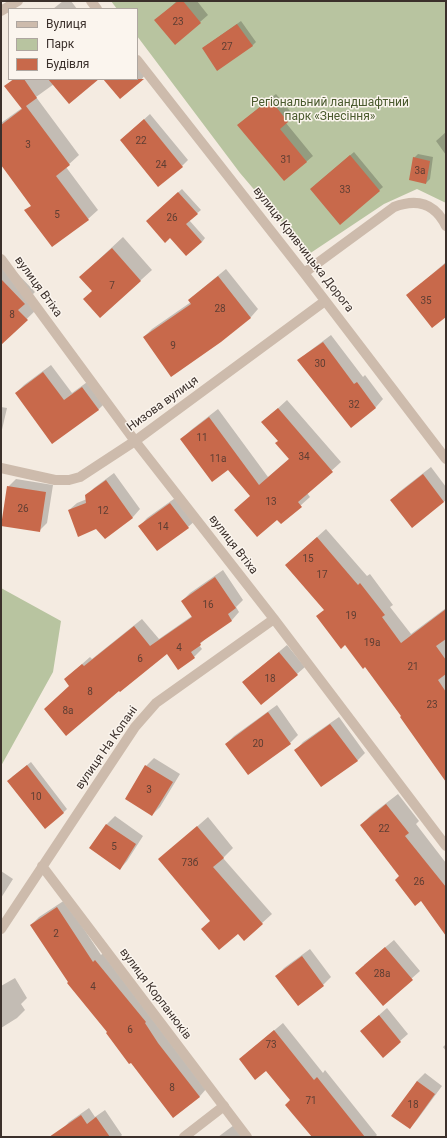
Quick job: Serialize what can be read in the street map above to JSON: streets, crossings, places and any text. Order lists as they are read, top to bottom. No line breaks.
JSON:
{"streets":{"street":["вулиця Кривчицька Дорога","вулиця Втіха","Низова вулиця","вулиця На Копані","вулиця Корпанюків"]},"crossings":[["вулиця Кривчицька Дорога","Низова вулиця"],["вулиця Втіха","Низова вулиця"],["вулиця Втіха","вулиця На Копані"],["вулиця На Копані","вулиця Корпанюків"]],"parks":["Регіональний ландшафтний парк «Знесіння»"],"house_numbers":["23","27","22","3","31","24","3а","33","5","26","7","35","28","8","9","30","32","11","34","11а","13","26","12","14","15","17","16","19","19а","4","6","21","18","8","23","8а","20","3","10","22","5","73б","26","2","28а","4","6","73","8","71","18"],"legend":["Вулиця","Парк","Будівля"]}
